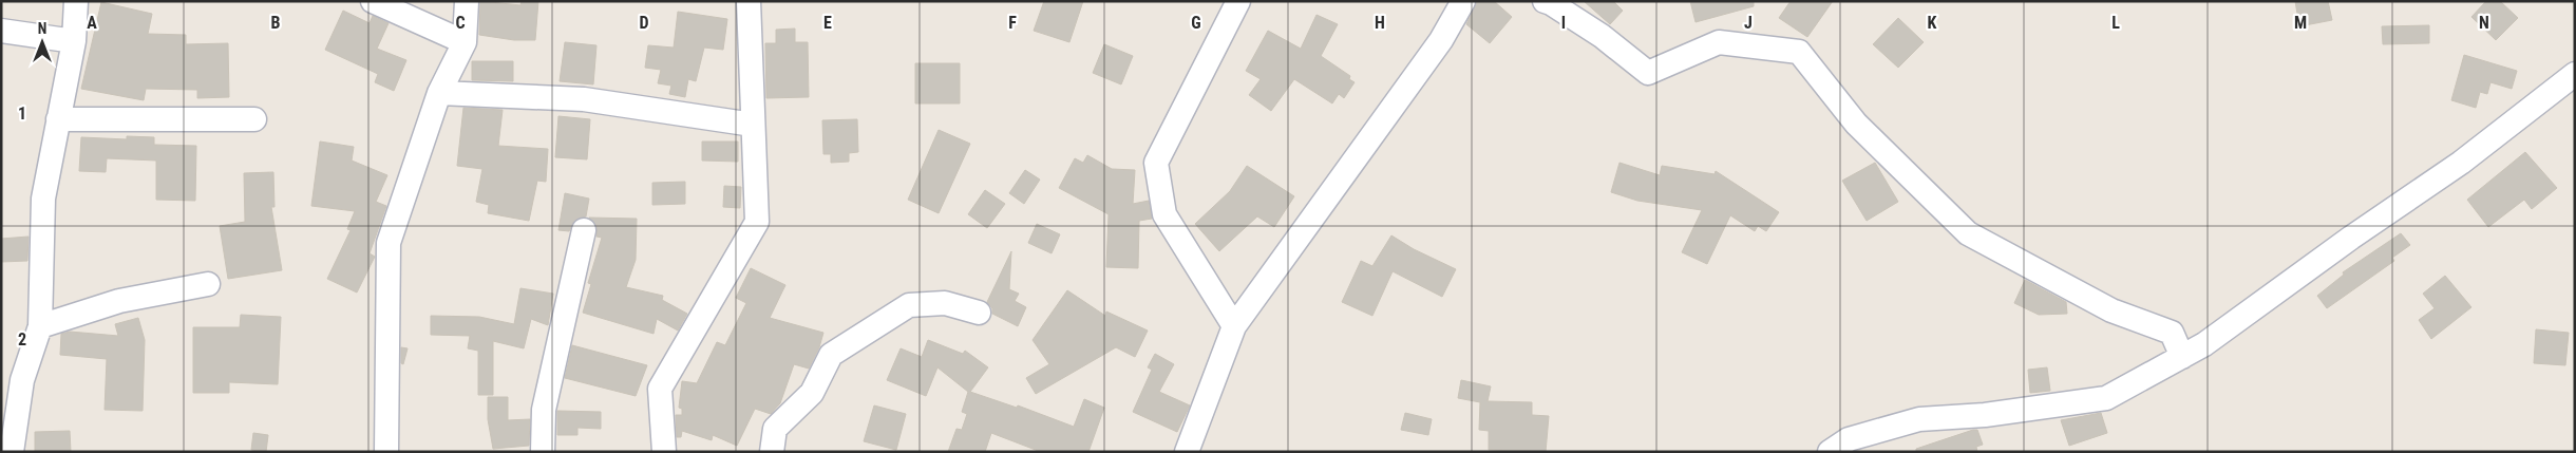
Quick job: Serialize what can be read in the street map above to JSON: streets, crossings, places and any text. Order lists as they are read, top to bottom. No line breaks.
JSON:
{"north":"top","grid":{"columns":["A","B","C","D","E","F","G","H","I","J","K","L","M","N"],"rows":["1","2"]}}
